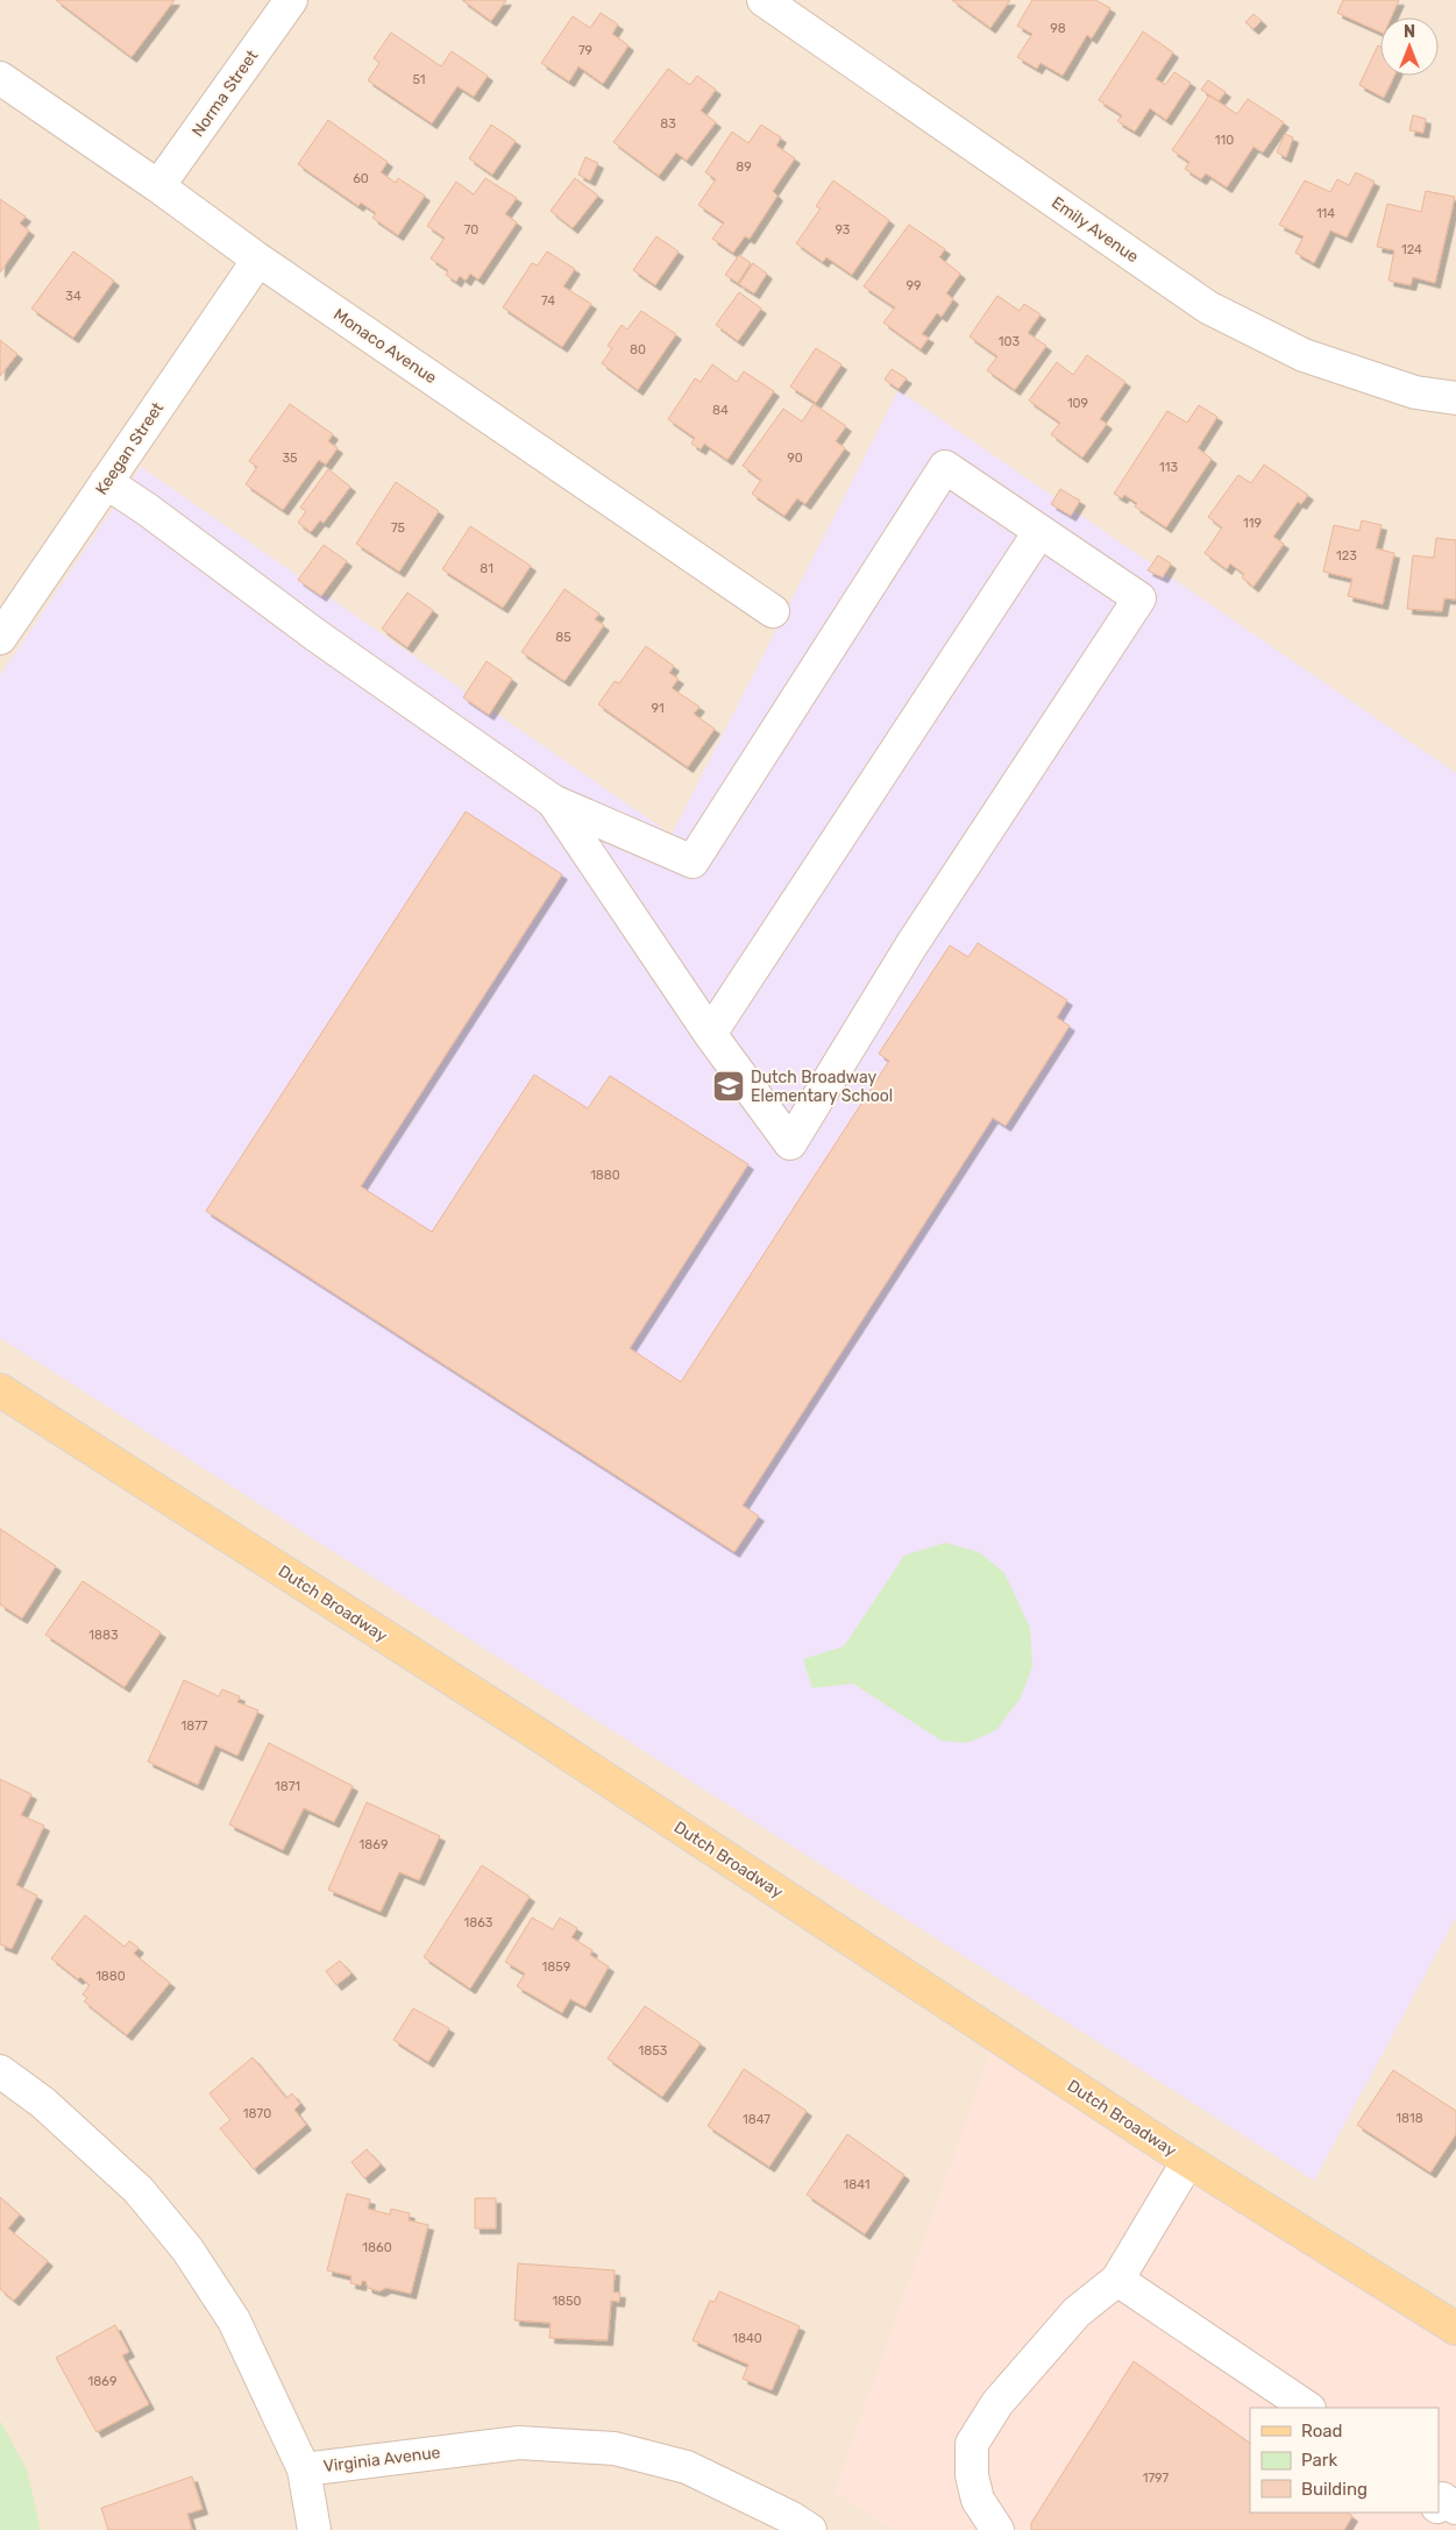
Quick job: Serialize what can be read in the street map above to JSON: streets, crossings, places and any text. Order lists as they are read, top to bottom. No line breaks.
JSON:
{"streets":{"main road":["Dutch Broadway"],"street":["Norma Street","Emily Avenue","Monaco Avenue","Keegan Street","Virginia Avenue"]},"crossings":[["Norma Street","Monaco Avenue"],["Monaco Avenue","Keegan Street"]],"places":{"school or university":["Dutch Broadway Elementary School"]},"house_numbers":["98","79","51","83","110","89","60","114","70","93","124","99","34","74","103","80","109","84","35","90","113","119","75","123","81","85","91","1880","1883","1877","1871","1869","1863","1859","1880","1853","1870","1818","1847","1841","1860","1850","1840","1869","1797"],"legend":["Road","Park","Building"],"north":"top"}
